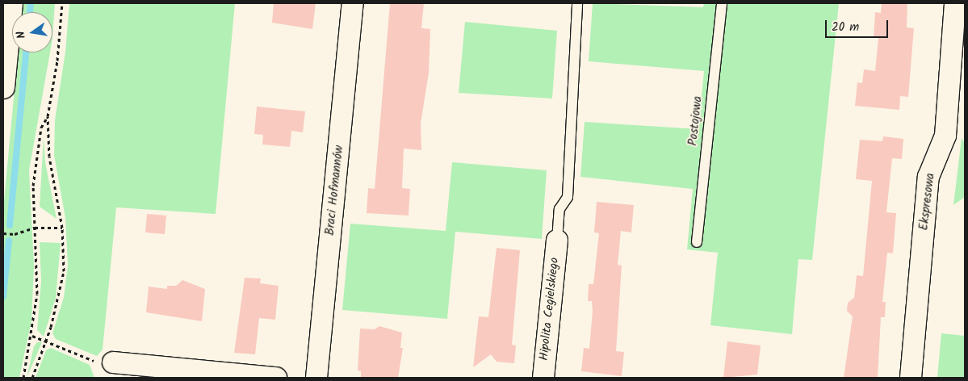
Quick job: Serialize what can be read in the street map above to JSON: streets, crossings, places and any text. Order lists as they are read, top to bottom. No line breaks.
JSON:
{"streets":{"street":["Braci Hofmannów","Ekspresowa","Hipolita Cegielskiego"],"lane":["Postojowa"]},"scale_bar":"20 m","north":"left"}
